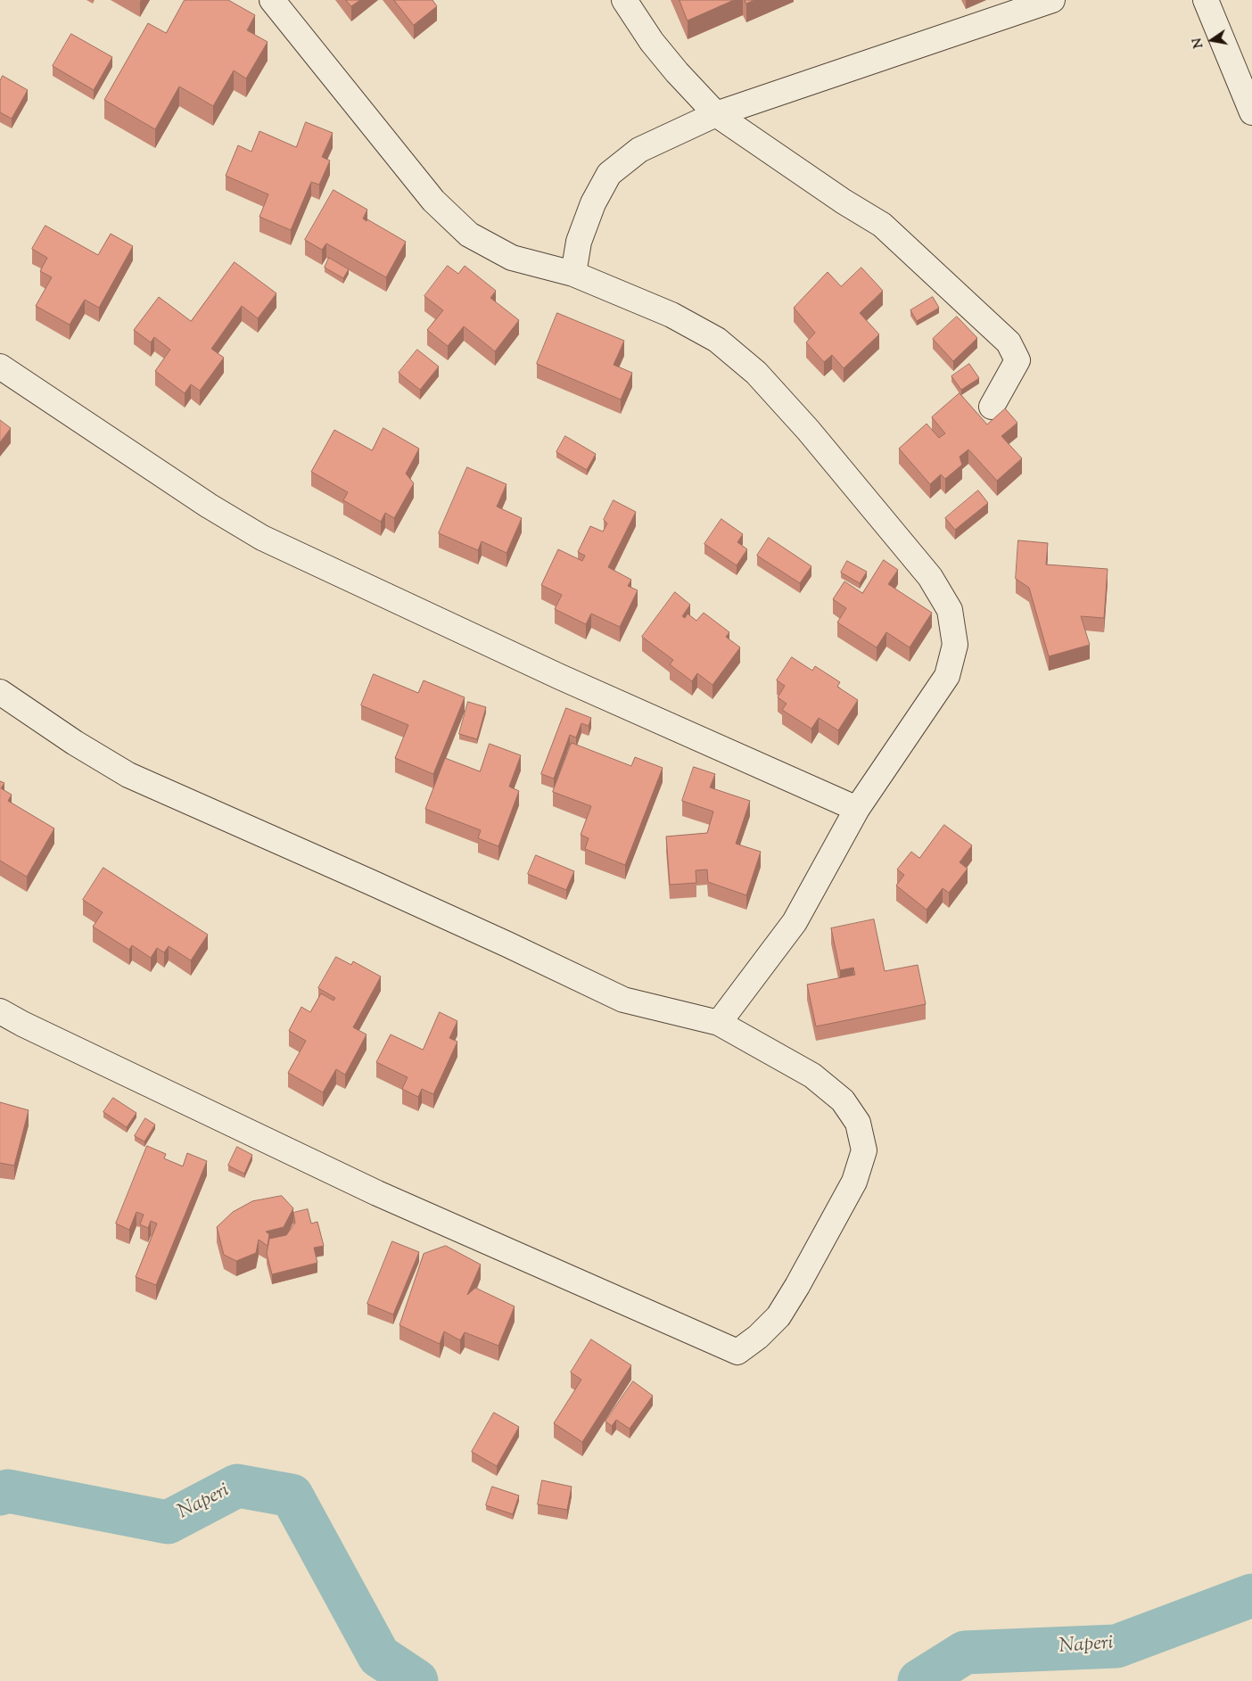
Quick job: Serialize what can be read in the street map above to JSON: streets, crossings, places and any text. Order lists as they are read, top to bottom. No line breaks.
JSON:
{"water":["Naperi"],"north":"left"}
